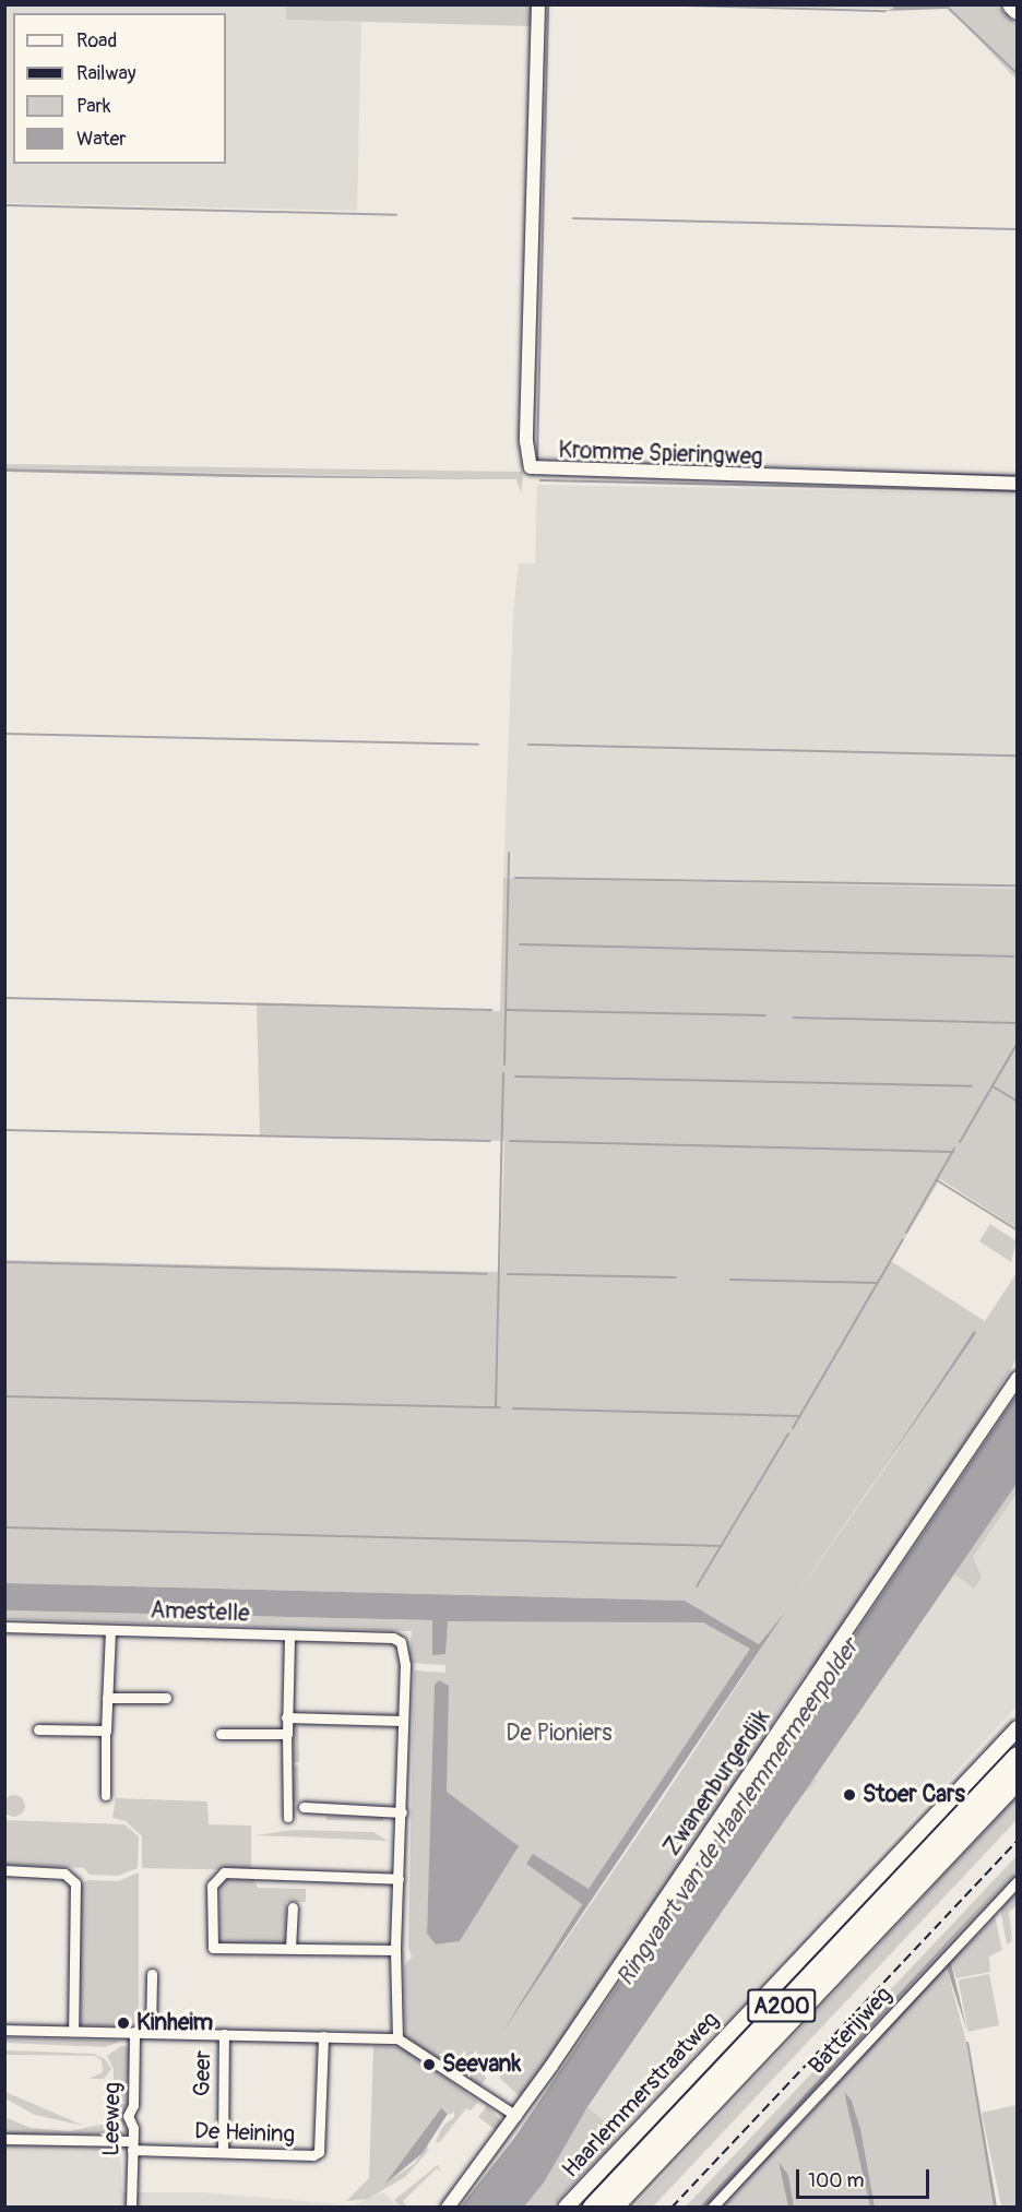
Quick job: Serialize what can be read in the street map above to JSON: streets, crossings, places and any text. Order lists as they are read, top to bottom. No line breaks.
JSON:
{"streets":{"highway":["A200"],"main road":["Haarlemmerstraatweg"],"street":["Kromme Spieringweg","Amestelle","Zwanenburgerdijk","Batterijweg","Geer","Leeweg","De Heining"]},"crossings":[["Geer","De Heining"],["Leeweg","De Heining"]],"water":["Ringvaart van de Haarlemmermeerpolder"],"parks":["De Pioniers"],"places":["Stoer Cars","Kinheim","Seevank"],"legend":["Road","Railway","Park","Water"],"scale_bar":"100 m"}
